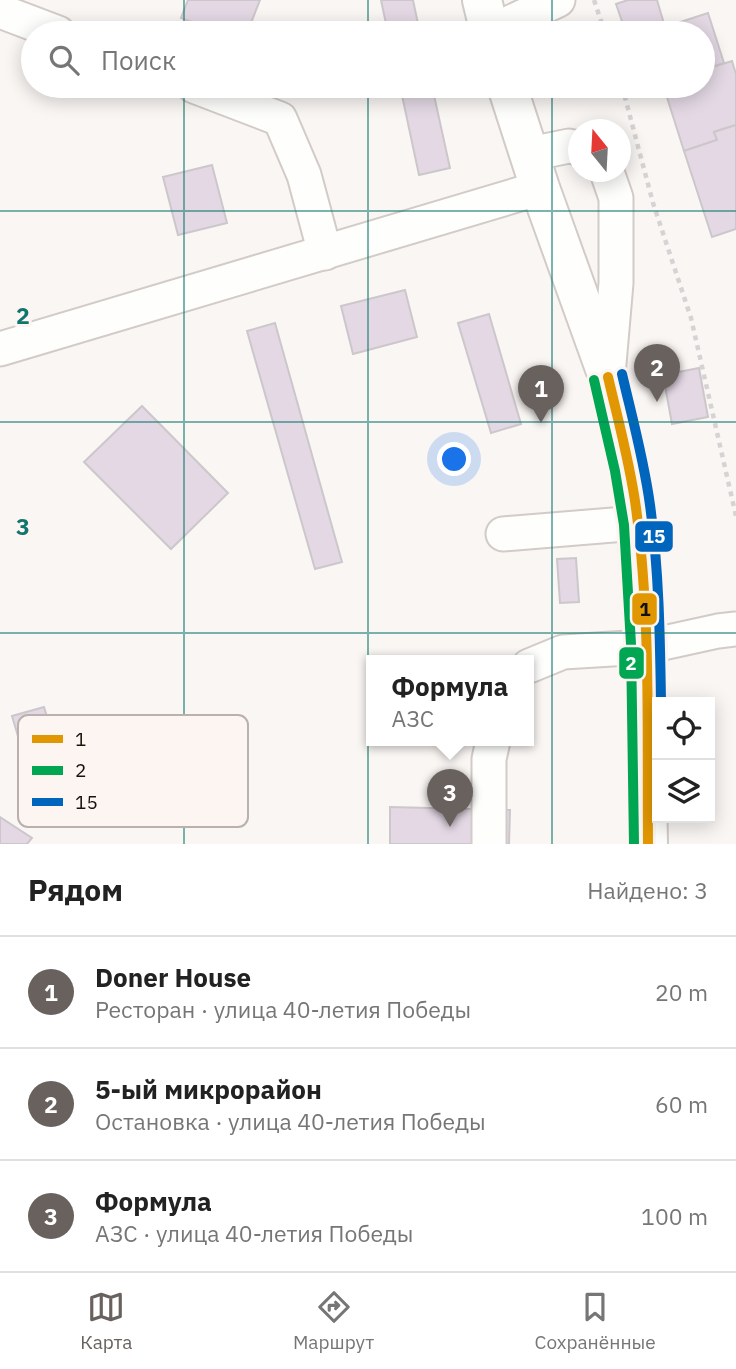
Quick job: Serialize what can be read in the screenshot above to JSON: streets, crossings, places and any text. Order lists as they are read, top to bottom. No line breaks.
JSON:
{"lines":["transit line 15","transit line 1","transit line 2"],"legend":["1","2","15"],"north":"top","page":{"search":"Поиск","pins":["2","1","3"],"popup":["Формула","АЗС"],"heading":["Рядом","Найдено: 3"],"list":[{"mark":"1","name":"Doner House","note":"Ресторан · улица 40-летия Победы","value":"20 m"},{"mark":"2","name":"5-ый микрорайон","note":"Остановка · улица 40-летия Победы","value":"60 m"},{"mark":"3","name":"Формула","note":"АЗС · улица 40-летия Победы","value":"100 m"}],"nav":["Карта","Маршрут","Сохранённые"]},"grid":{"rows":["2","3"]}}
